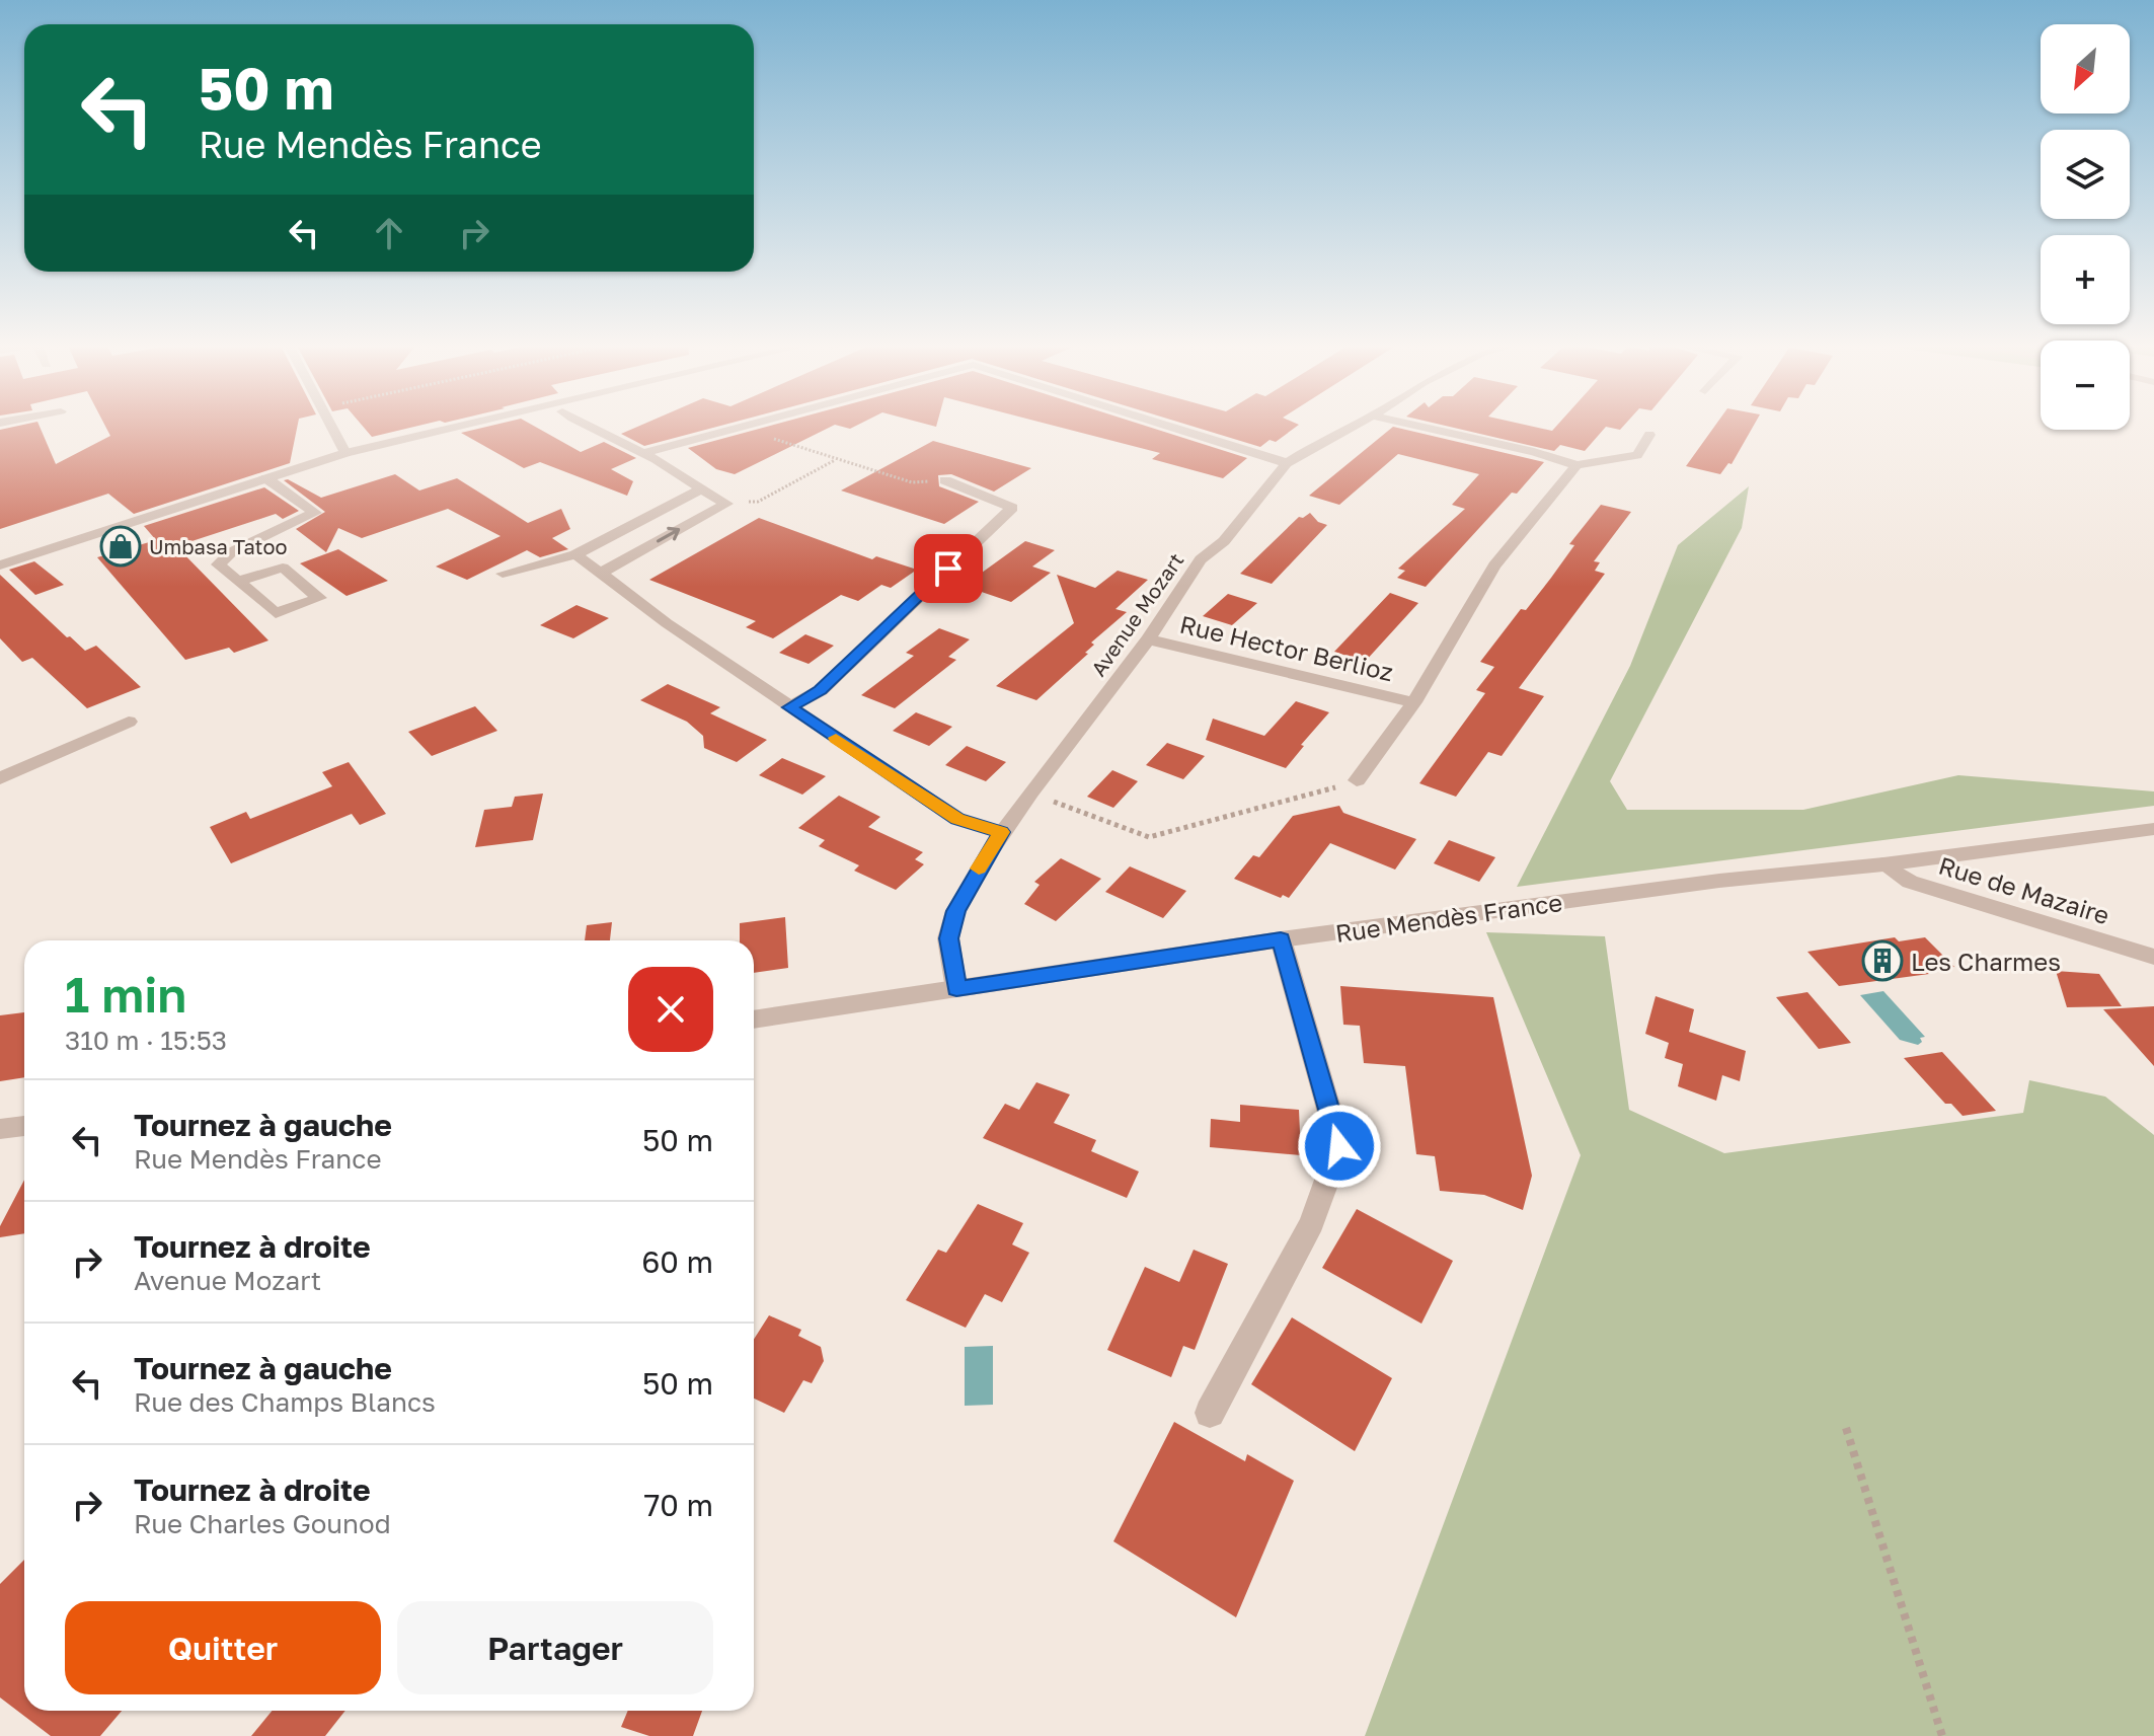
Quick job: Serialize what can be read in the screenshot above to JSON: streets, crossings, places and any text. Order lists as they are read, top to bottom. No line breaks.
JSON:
{"streets":{"street":["Avenue Mozart","Rue Hector Berlioz","Rue de Mazaire","Rue Mendès France"]},"crossings":[["Avenue Mozart","Rue Hector Berlioz"],["Avenue Mozart","Rue Mendès France"],["Rue de Mazaire","Rue Mendès France"]],"places":{"shop":["Umbasa Tatoo"],"building":["Les Charmes"]},"north":"bottom left","page":{"map_buttons":["+","−"],"turn":["50 m","Rue Mendès France"],"heading":["1 min","310 m · 15:53"],"list":[{"name":"Tournez à gauche","note":"Rue Mendès France","value":"50 m"},{"name":"Tournez à droite","note":"Avenue Mozart","value":"60 m"},{"name":"Tournez à gauche","note":"Rue des Champs Blancs","value":"50 m"},{"name":"Tournez à droite","note":"Rue Charles Gounod","value":"70 m"}],"buttons":["Quitter","Partager"]}}
